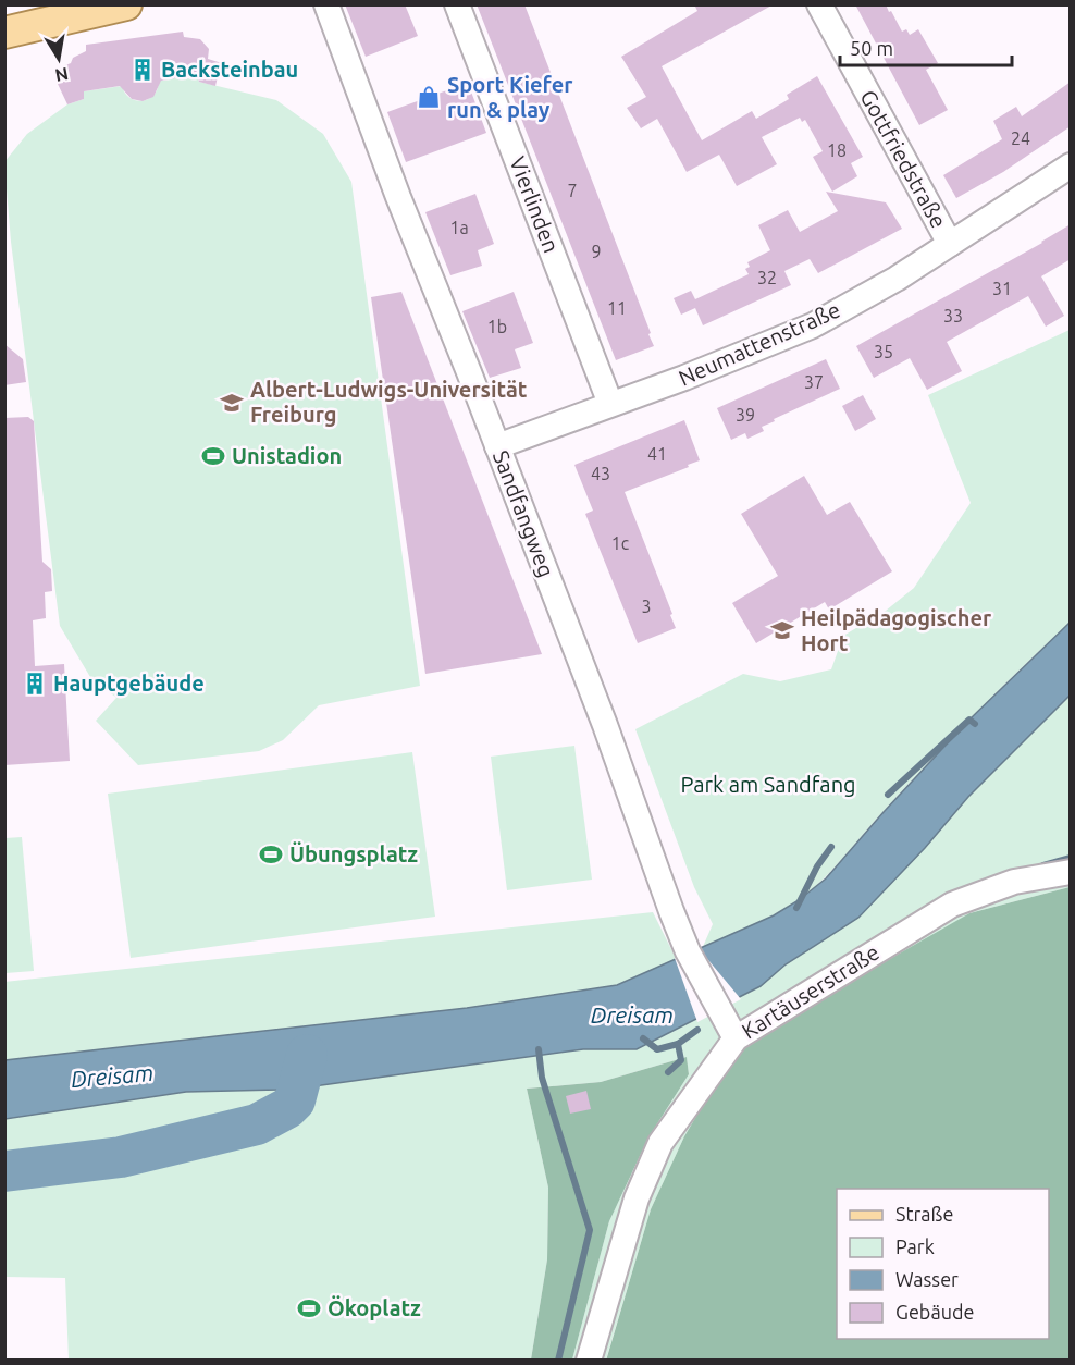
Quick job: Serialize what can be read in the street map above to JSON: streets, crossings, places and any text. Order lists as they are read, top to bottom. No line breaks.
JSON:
{"streets":{"street":["Gottfriedstraße","Vierlinden","Neumattenstraße","Sandfangweg","Kartäuserstraße"]},"crossings":[["Gottfriedstraße","Neumattenstraße"],["Vierlinden","Neumattenstraße"],["Neumattenstraße","Sandfangweg"],["Sandfangweg","Kartäuserstraße"]],"water":["Dreisam"],"parks":["Park am Sandfang"],"places":{"building":["Backsteinbau","Hauptgebäude"],"shop":["Sport Kiefer run & play"],"school or university":["Albert-Ludwigs-Universität Freiburg","Heilpädagogischer Hort"],"sports":["Unistadion","Übungsplatz","Ökoplatz"]},"house_numbers":["24","18","7","1a","9","32","31","11","33","1b","35","37","39","41","43","1c","3"],"legend":["Straße","Park","Wasser","Gebäude"],"scale_bar":"50 m","north":"bottom"}
